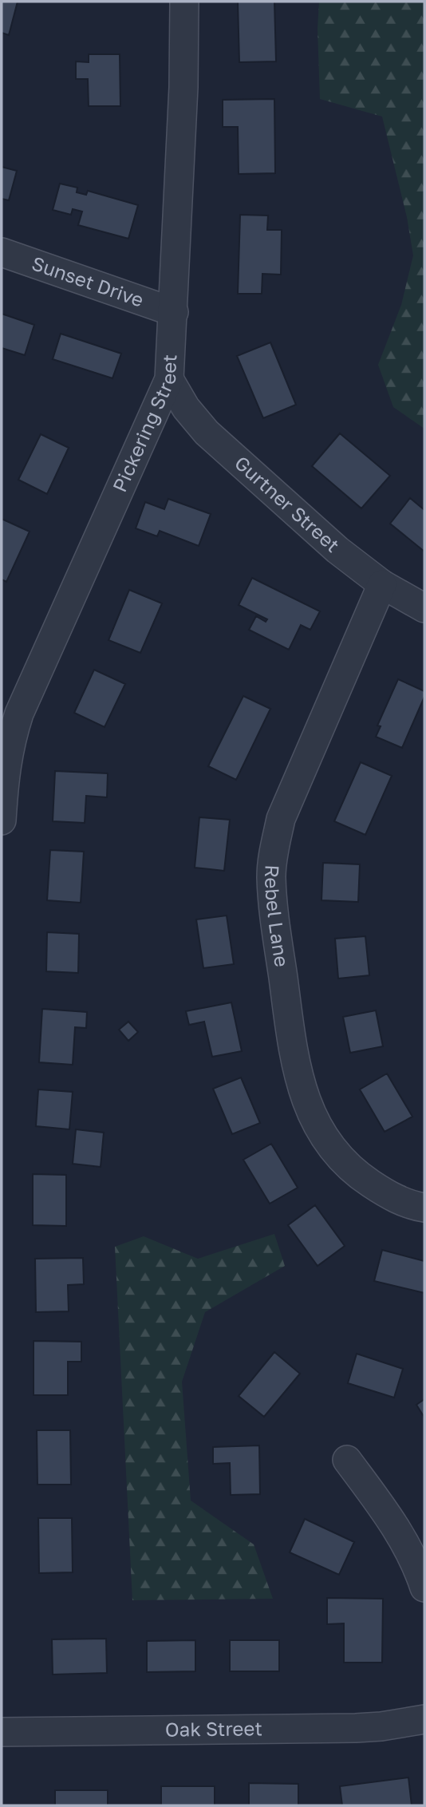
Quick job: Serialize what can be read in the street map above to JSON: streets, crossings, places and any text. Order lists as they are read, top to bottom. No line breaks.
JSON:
{"streets":{"street":["Sunset Drive","Pickering Street","Gurtner Street","Rebel Lane","Oak Street"]},"crossings":[["Sunset Drive","Pickering Street"],["Pickering Street","Gurtner Street"],["Gurtner Street","Rebel Lane"]]}
